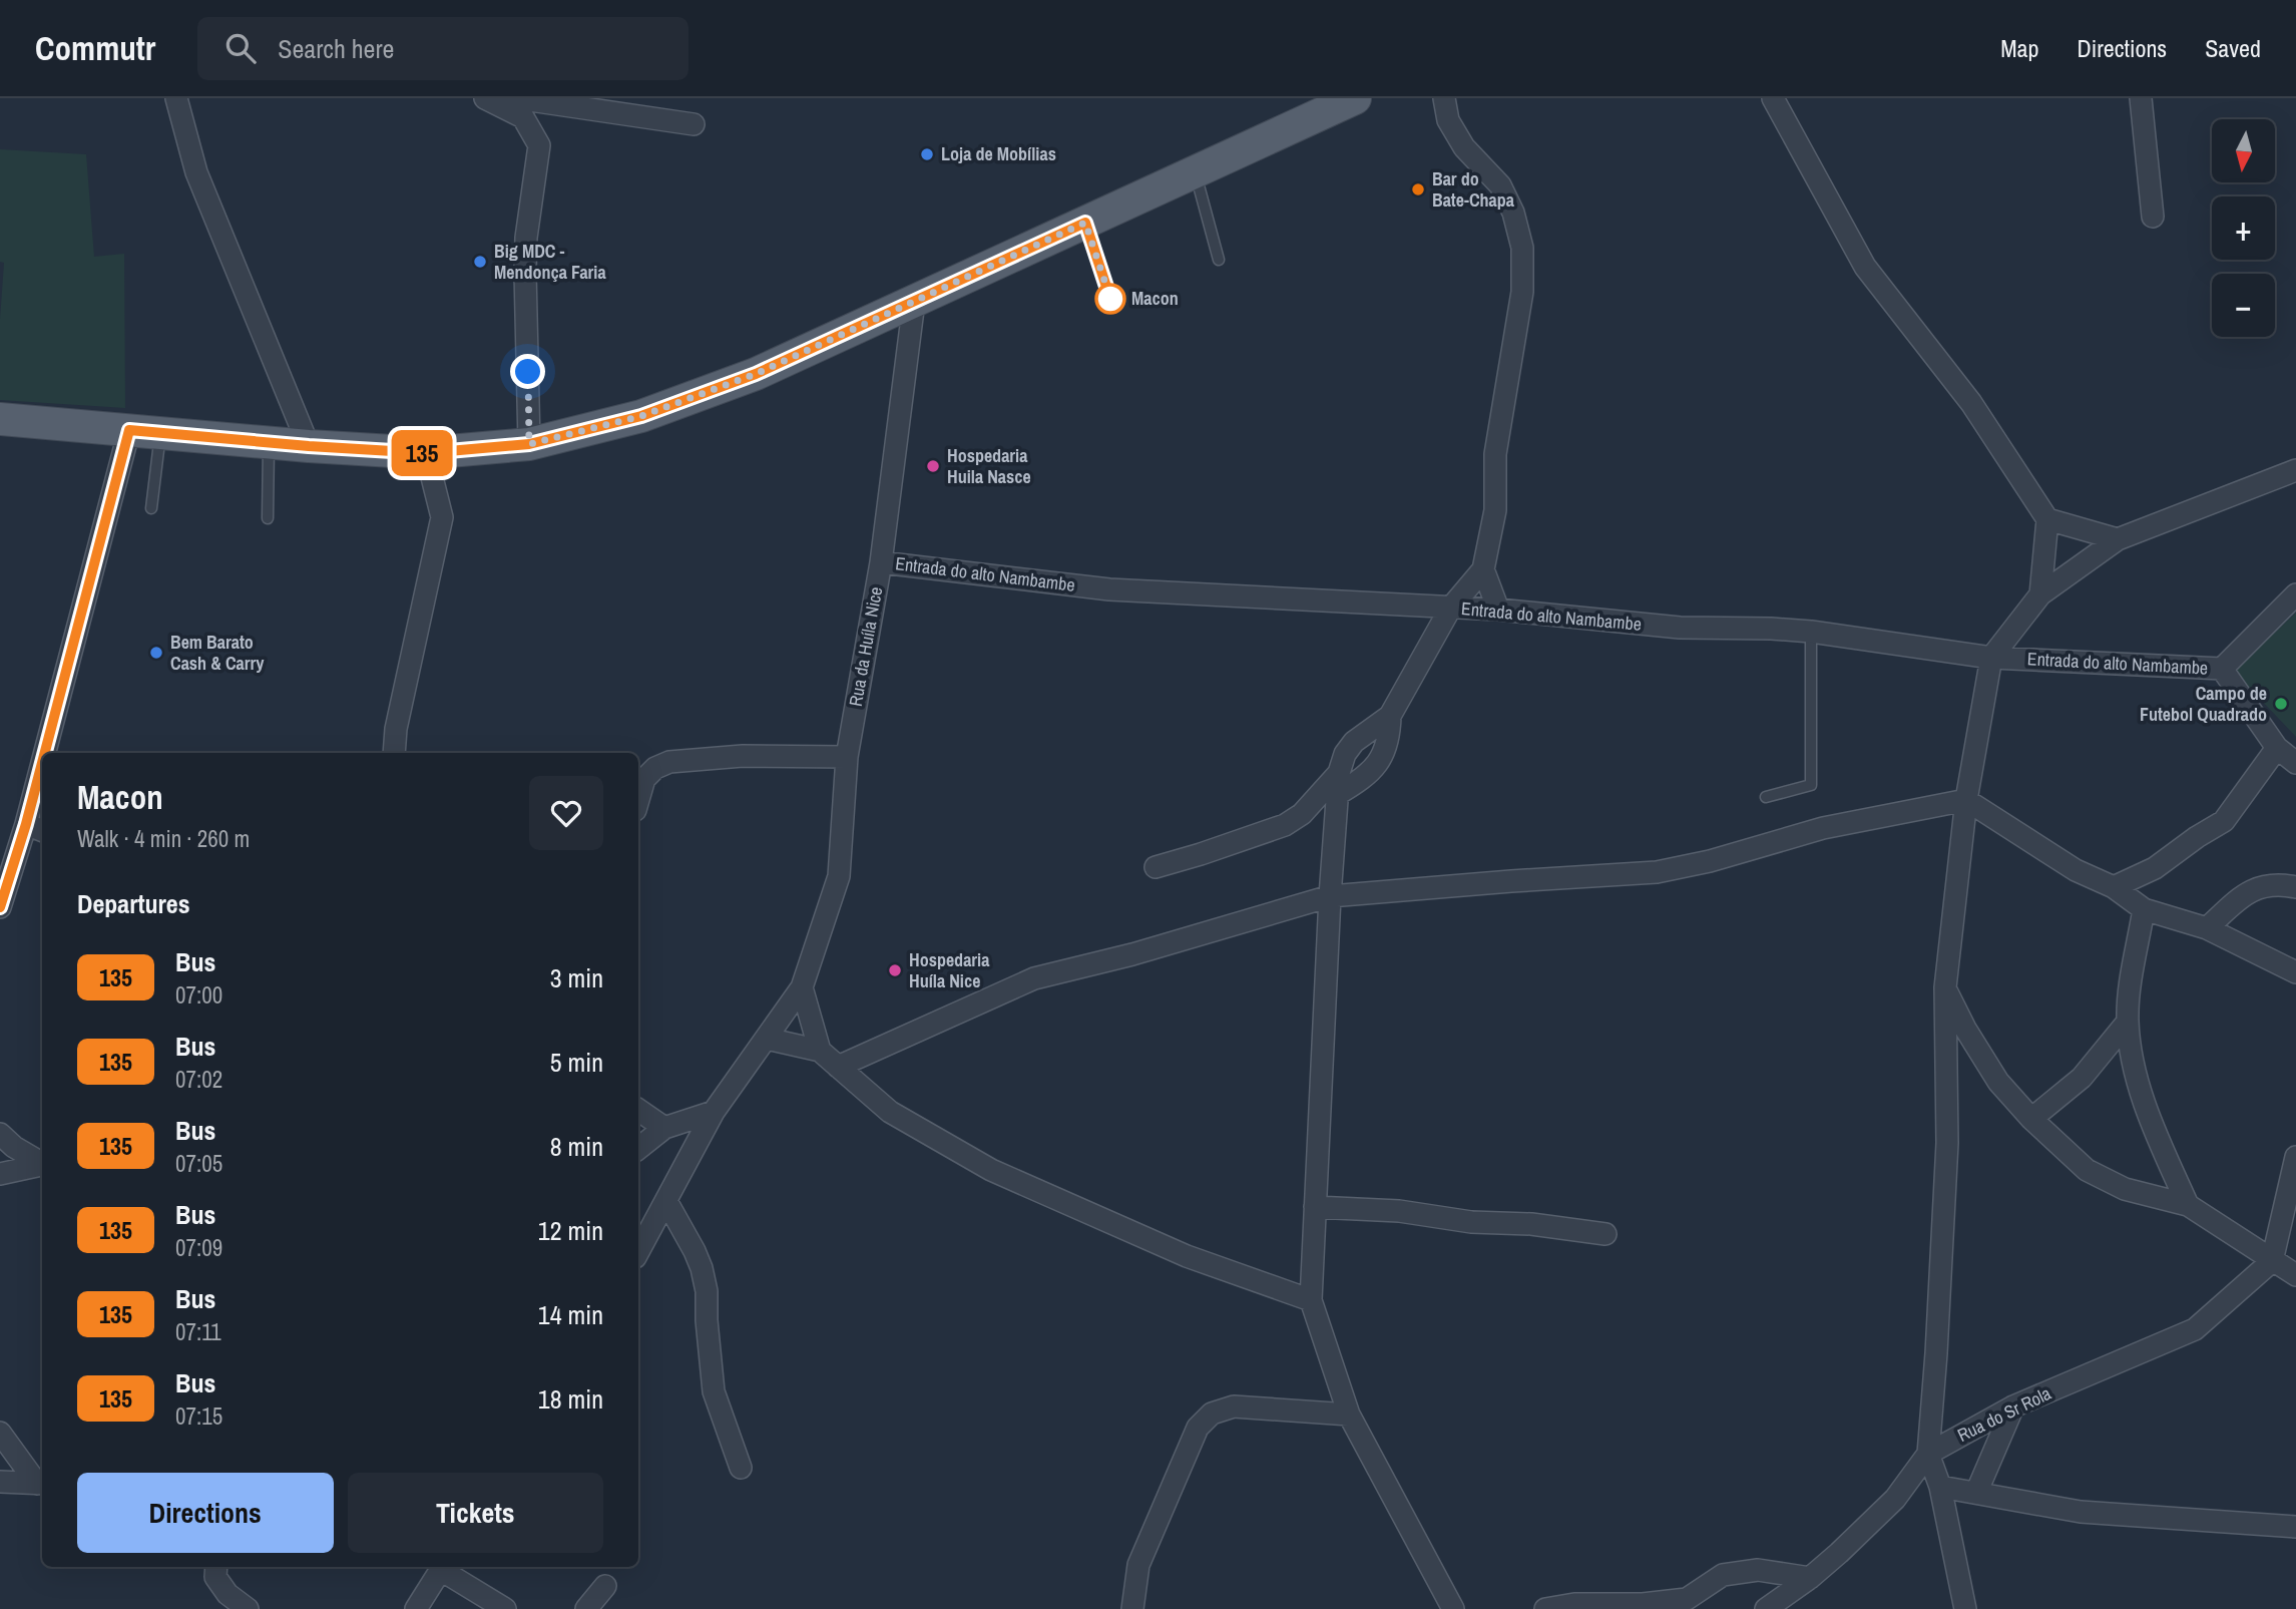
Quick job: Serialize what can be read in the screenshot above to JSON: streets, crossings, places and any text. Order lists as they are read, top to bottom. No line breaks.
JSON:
{"streets":{"street":["Entrada do alto Nambambe","Rua da Huíla Nice","Rua do Sr Rola"]},"crossings":[["Entrada do alto Nambambe","Rua da Huíla Nice"]],"places":["Loja de Mobílias","Bar do Bate-Chapa","Big MDC - Mendonça Faria","Macon","Hospedaria Huila Nasce","Bem Barato Cash & Carry","Campo de Futebol Quadrado","Hospedaria Huíla Nice"],"lines":["bus line 135"],"north":"bottom","page":{"header":"Commutr","search":"Search here","nav":["Map","Directions","Saved"],"on_map":"135","map_buttons":["+","−"],"heading":[["Macon","Walk · 4 min · 260 m"],"Departures"],"list":[{"mark":"135","name":"Bus","note":"07:00","value":"3 min"},{"mark":"135","name":"Bus","note":"07:02","value":"5 min"},{"mark":"135","name":"Bus","note":"07:05","value":"8 min"},{"mark":"135","name":"Bus","note":"07:09","value":"12 min"},{"mark":"135","name":"Bus","note":"07:11","value":"14 min"},{"mark":"135","name":"Bus","note":"07:15","value":"18 min"}],"buttons":["Directions","Tickets"]}}
